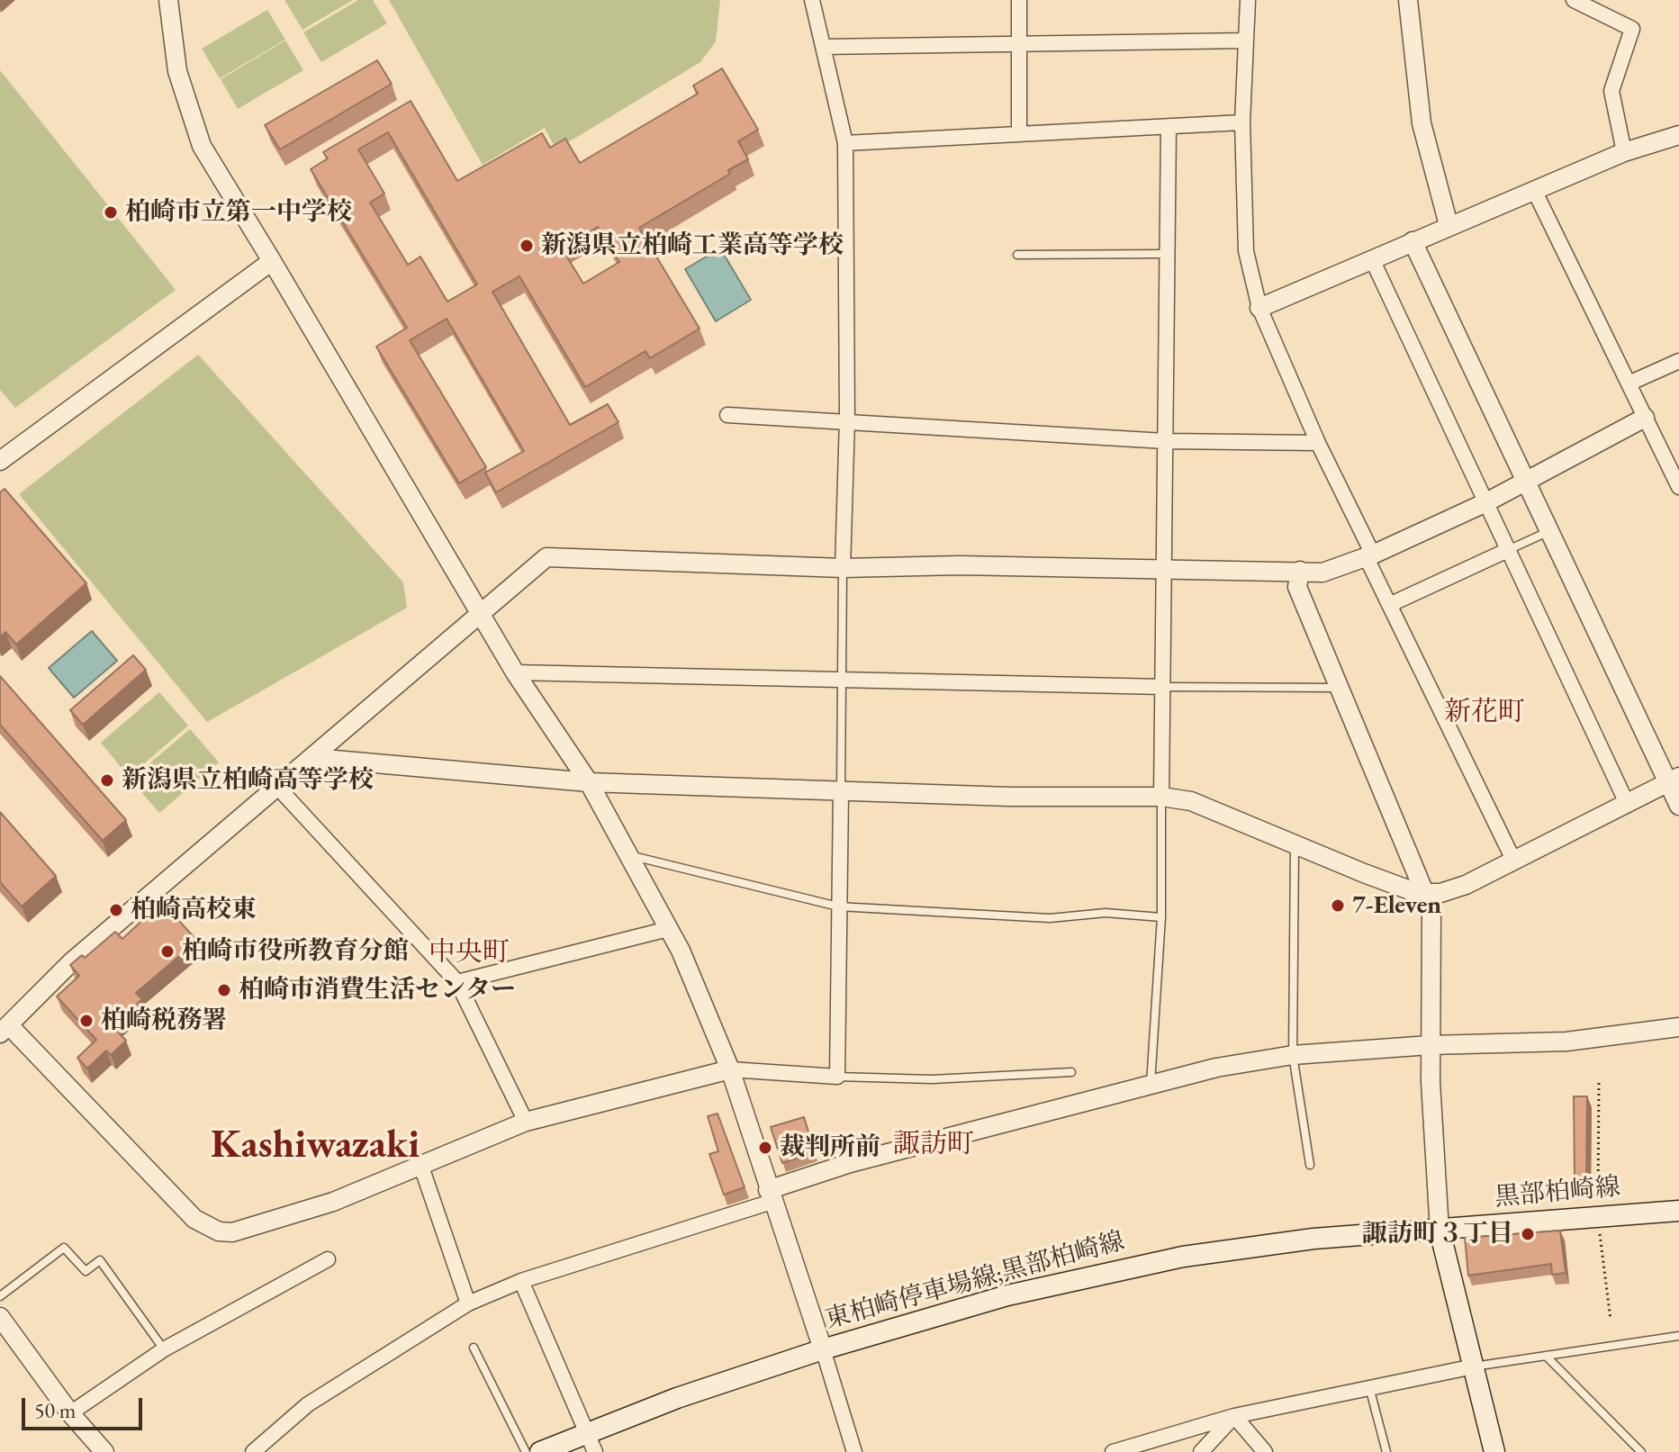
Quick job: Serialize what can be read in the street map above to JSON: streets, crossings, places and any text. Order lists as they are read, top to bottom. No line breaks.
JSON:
{"streets":{"main road":["黒部柏崎線","東柏崎停車場線;黒部柏崎線"]},"crossings":[["黒部柏崎線","東柏崎停車場線;黒部柏崎線"]],"districts":["新花町","中央町","諏訪町","Kashiwazaki"],"places":["柏崎市立第一中学校","新潟県立柏崎工業高等学校","新潟県立柏崎高等学校","7-Eleven","柏崎高校東","柏崎市役所教育分館","柏崎市消費生活センター","柏崎税務署","裁判所前","諏訪町３丁目"],"scale_bar":"50 m"}
